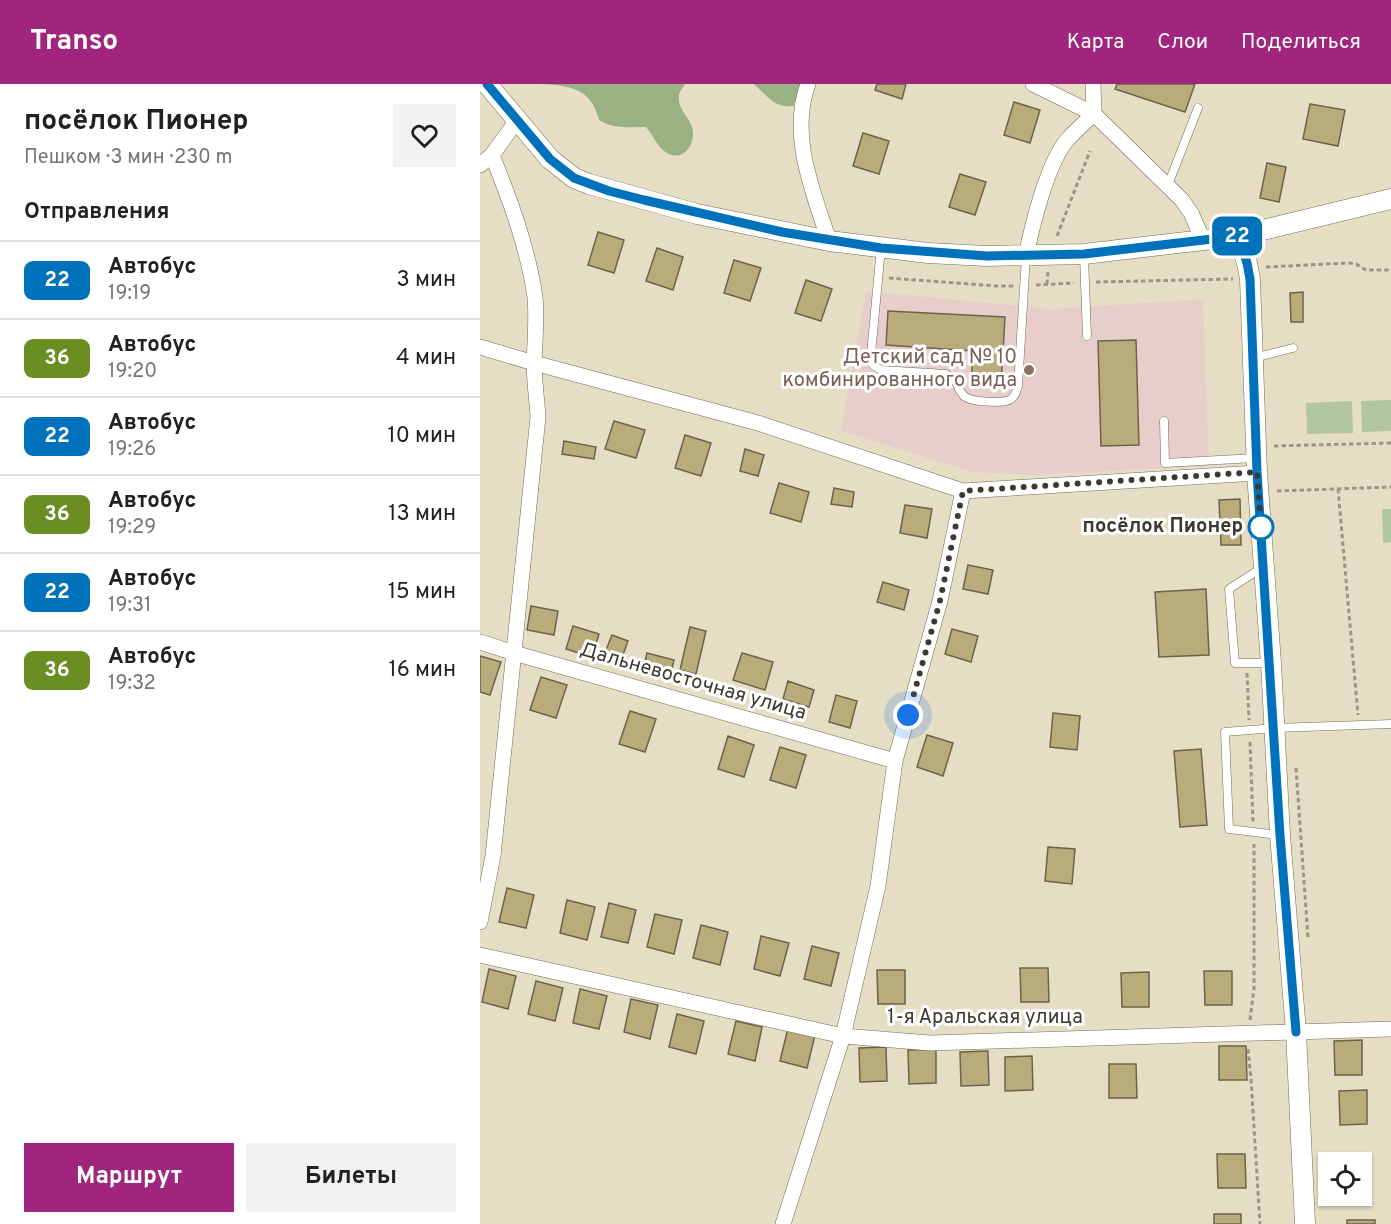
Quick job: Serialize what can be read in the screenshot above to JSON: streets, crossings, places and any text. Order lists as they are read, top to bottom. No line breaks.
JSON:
{"streets":{"street":["Дальневосточная улица","1-я Аральская улица"]},"places":["Детский сад № 10 комбинированного вида","посёлок Пионер"],"lines":["bus line 22"],"page":{"header":"Transo","nav":["Карта","Слои","Поделиться"],"heading":[["посёлок Пионер","Пешком · 3 мин · 230 m"],"Отправления"],"on_map":"22","list":[{"mark":"22","name":"Автобус","note":"19:19","value":"3 мин"},{"mark":"36","name":"Автобус","note":"19:20","value":"4 мин"},{"mark":"22","name":"Автобус","note":"19:26","value":"10 мин"},{"mark":"36","name":"Автобус","note":"19:29","value":"13 мин"},{"mark":"22","name":"Автобус","note":"19:31","value":"15 мин"},{"mark":"36","name":"Автобус","note":"19:32","value":"16 мин"}],"buttons":["Маршрут","Билеты"]}}
